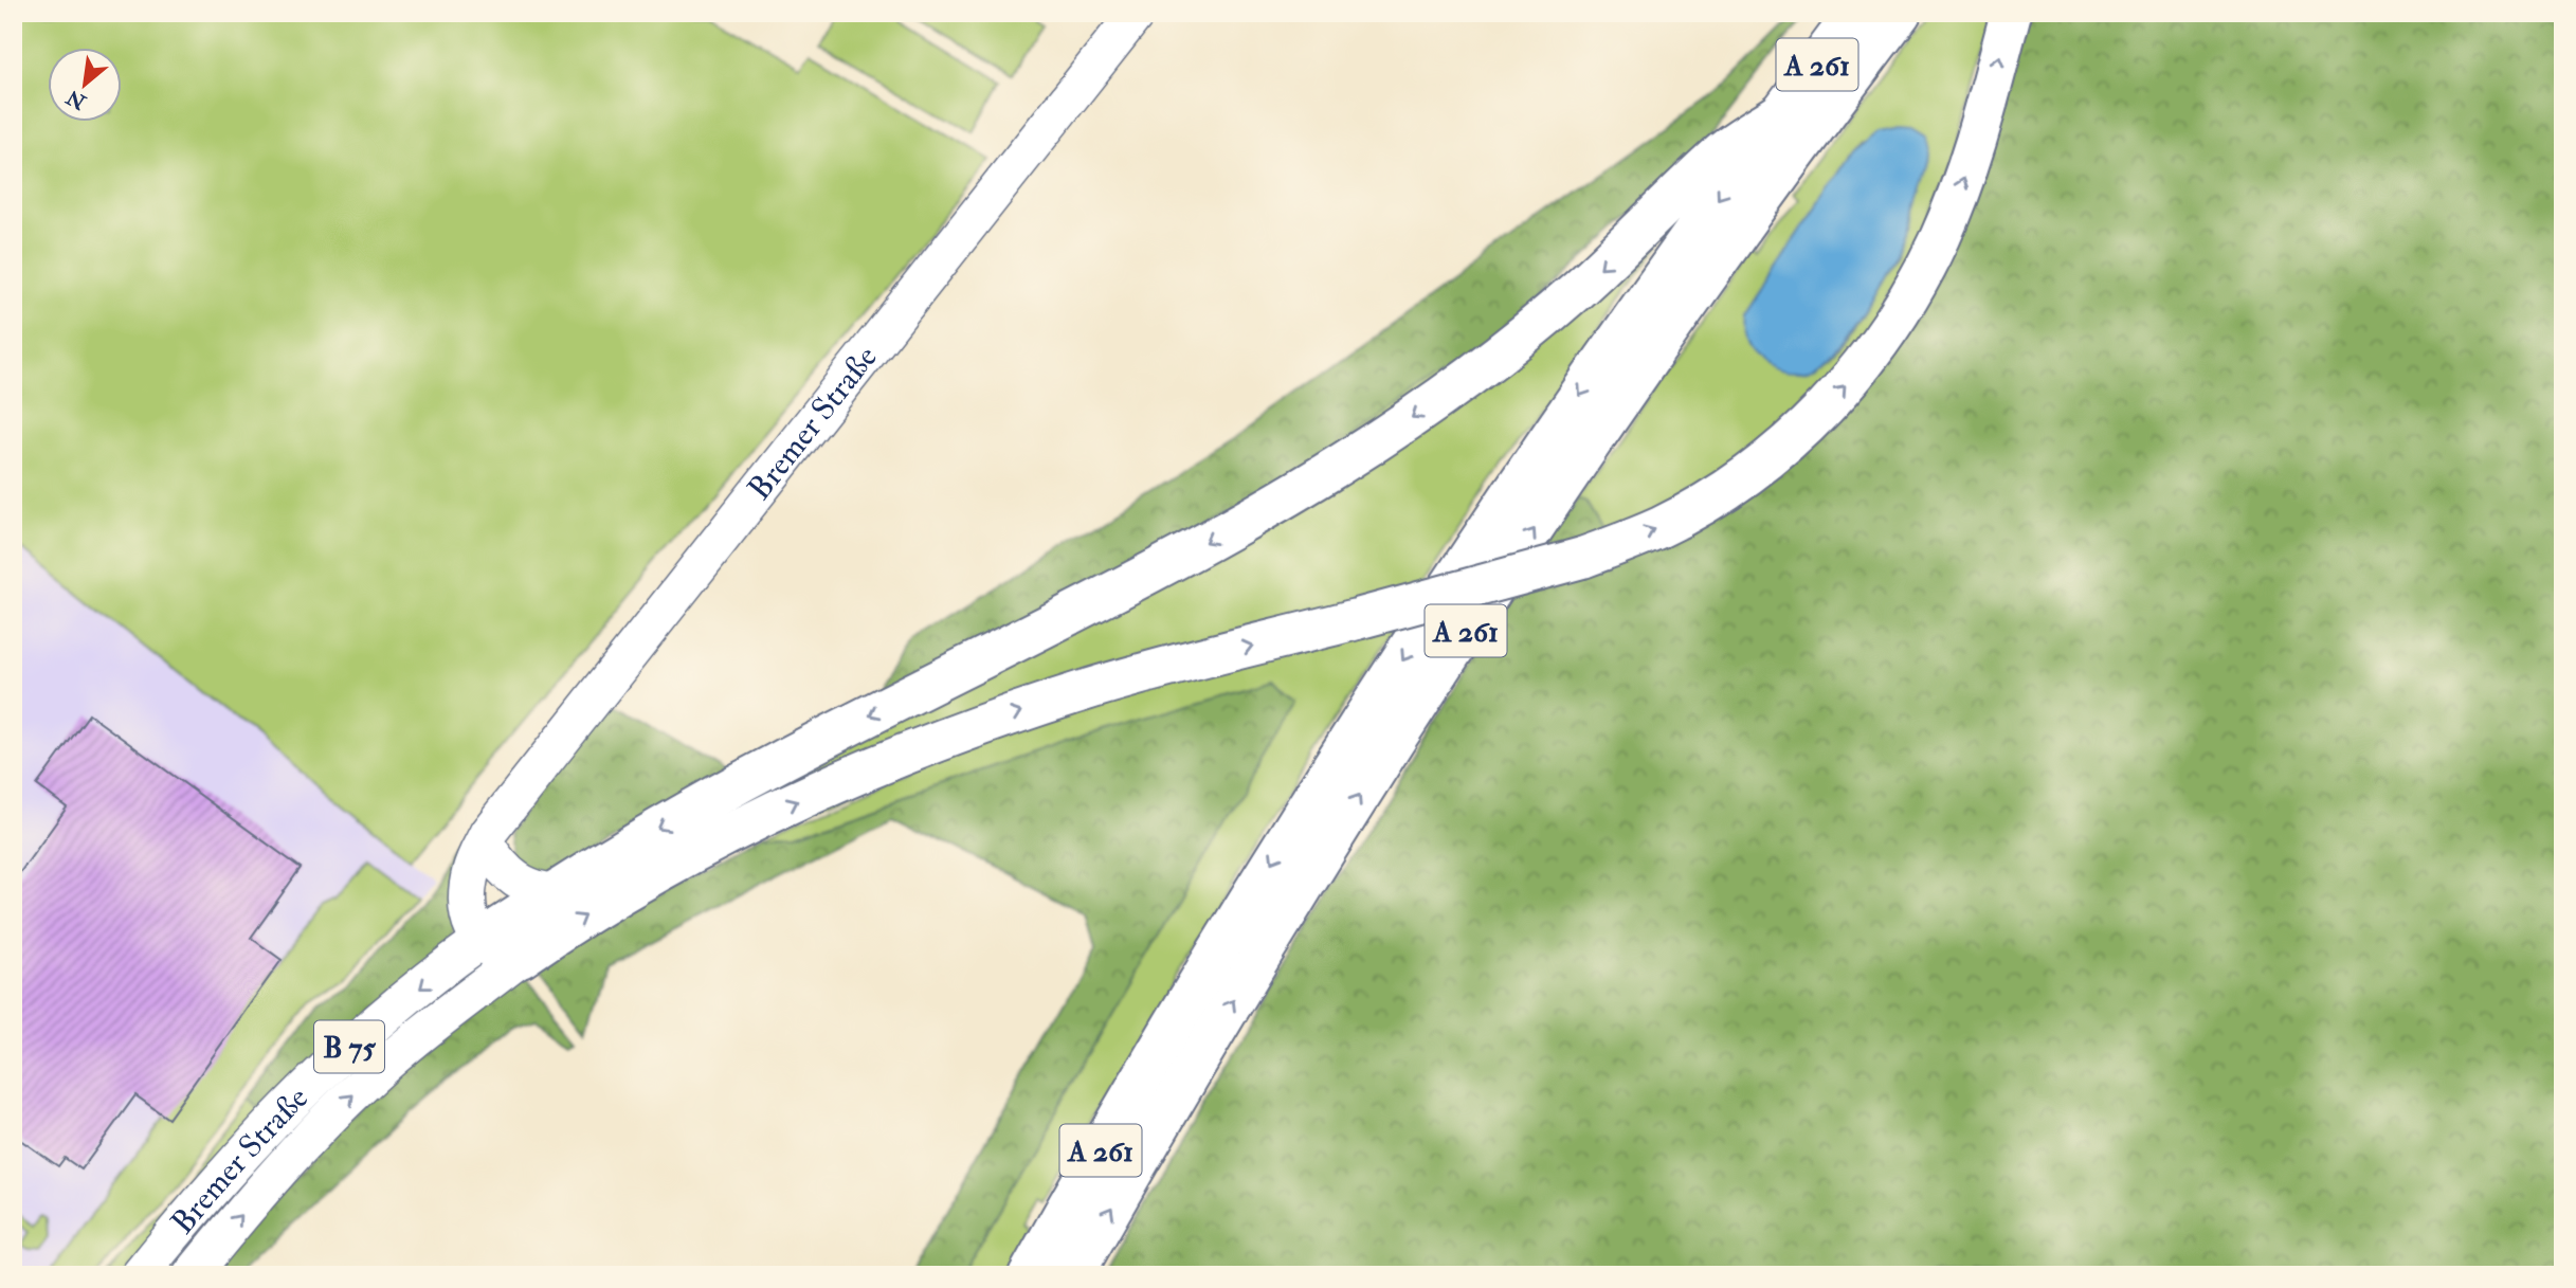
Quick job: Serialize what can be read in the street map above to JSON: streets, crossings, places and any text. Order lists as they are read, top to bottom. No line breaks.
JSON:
{"streets":{"highway":["A 261"],"main road":["Bremer Straße","B 75"]},"north":"bottom left"}
